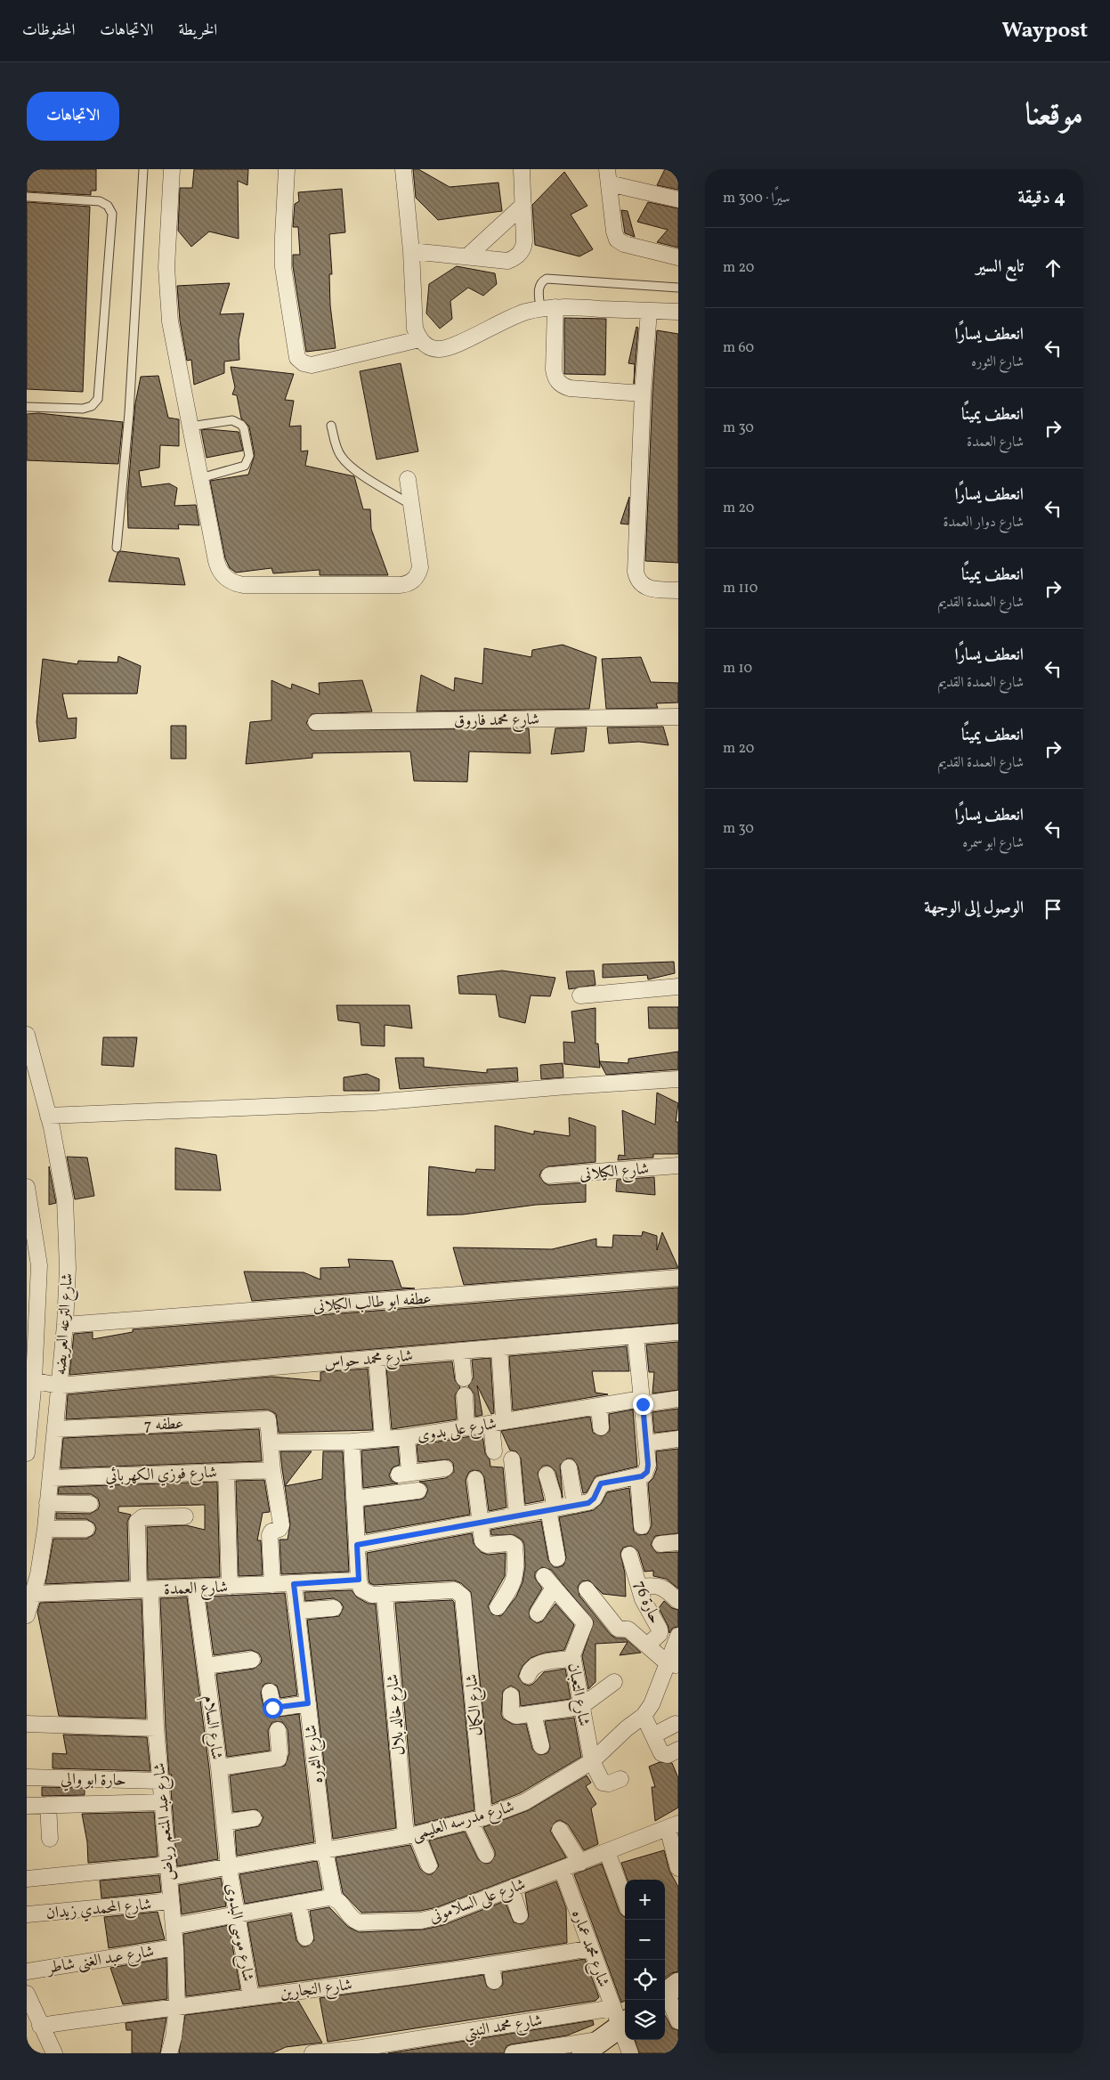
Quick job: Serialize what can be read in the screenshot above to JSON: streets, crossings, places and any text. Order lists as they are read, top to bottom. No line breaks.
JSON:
{"streets":{"street":["شارع محمد فاروق","شارع الكيلانى","عطفه ابو طالب الكيلانى","شارع الترعه العريضه","شارع محمد حواس","عطفه 7","شارع على بدوى","شارع فوزي الكهربائي","شارع العمدة","حارة 76","شارع التعبان","شارع الكمال","شارع خالد بلال","شارع السلام","شارع الثوره","حارة ابو والي","شارع مدرسه العليمى","شارع عبد المنعم رياض","شارع على السلامونى","شارع المحمدي زيدان","شارع موسى البدوى","شارع محمد عماره","شارع عبد الغنى شاطر","شارع النجارين","شارع محمد النبتي"]},"crossings":[["عطفه ابو طالب الكيلانى","شارع الترعه العريضه"],["شارع الترعه العريضه","شارع محمد حواس"],["شارع الترعه العريضه","عطفه 7"],["شارع الترعه العريضه","شارع فوزي الكهربائي"],["شارع الترعه العريضه","شارع العمدة"],["عطفه 7","شارع على بدوى"],["شارع العمدة","شارع السلام"],["شارع العمدة","شارع الثوره"],["شارع العمدة","شارع عبد المنعم رياض"],["شارع التعبان","شارع مدرسه العليمى"],["شارع الكمال","شارع خالد بلال"],["شارع الكمال","شارع مدرسه العليمى"],["شارع خالد بلال","شارع مدرسه العليمى"],["شارع السلام","شارع مدرسه العليمى"],["شارع السلام","شارع موسى البدوى"],["شارع الثوره","شارع مدرسه العليمى"],["شارع الثوره","شارع على السلامونى"],["حارة ابو والي","شارع عبد المنعم رياض"],["شارع مدرسه العليمى","شارع عبد المنعم رياض"],["شارع مدرسه العليمى","شارع موسى البدوى"],["شارع عبد المنعم رياض","شارع المحمدي زيدان"],["شارع عبد المنعم رياض","شارع عبد الغنى شاطر"],["شارع عبد المنعم رياض","شارع النجارين"],["شارع على السلامونى","شارع محمد عماره"],["شارع موسى البدوى","شارع النجارين"],["شارع محمد عماره","شارع النجارين"],["شارع محمد عماره","شارع محمد النبتي"]],"page":{"header":"Waypost","nav":["الخريطة","الاتجاهات","المحفوظات"],"title":"موقعنا","buttons":"الاتجاهات","heading":["4 دقيقة","سيرًا · 300 m"],"list":[["تابع السير","20 m"],["انعطف يسارًا","شارع الثوره","60 m"],["انعطف يمينًا","شارع العمدة","30 m"],["انعطف يسارًا","شارع دوار العمدة","20 m"],["انعطف يمينًا","شارع العمدة القديم","110 m"],["انعطف يسارًا","شارع العمدة القديم","10 m"],["انعطف يمينًا","شارع العمدة القديم","20 m"],["انعطف يسارًا","شارع ابو سمره","30 m"],"الوصول إلى الوجهة"],"map_buttons":["+","−"]}}
